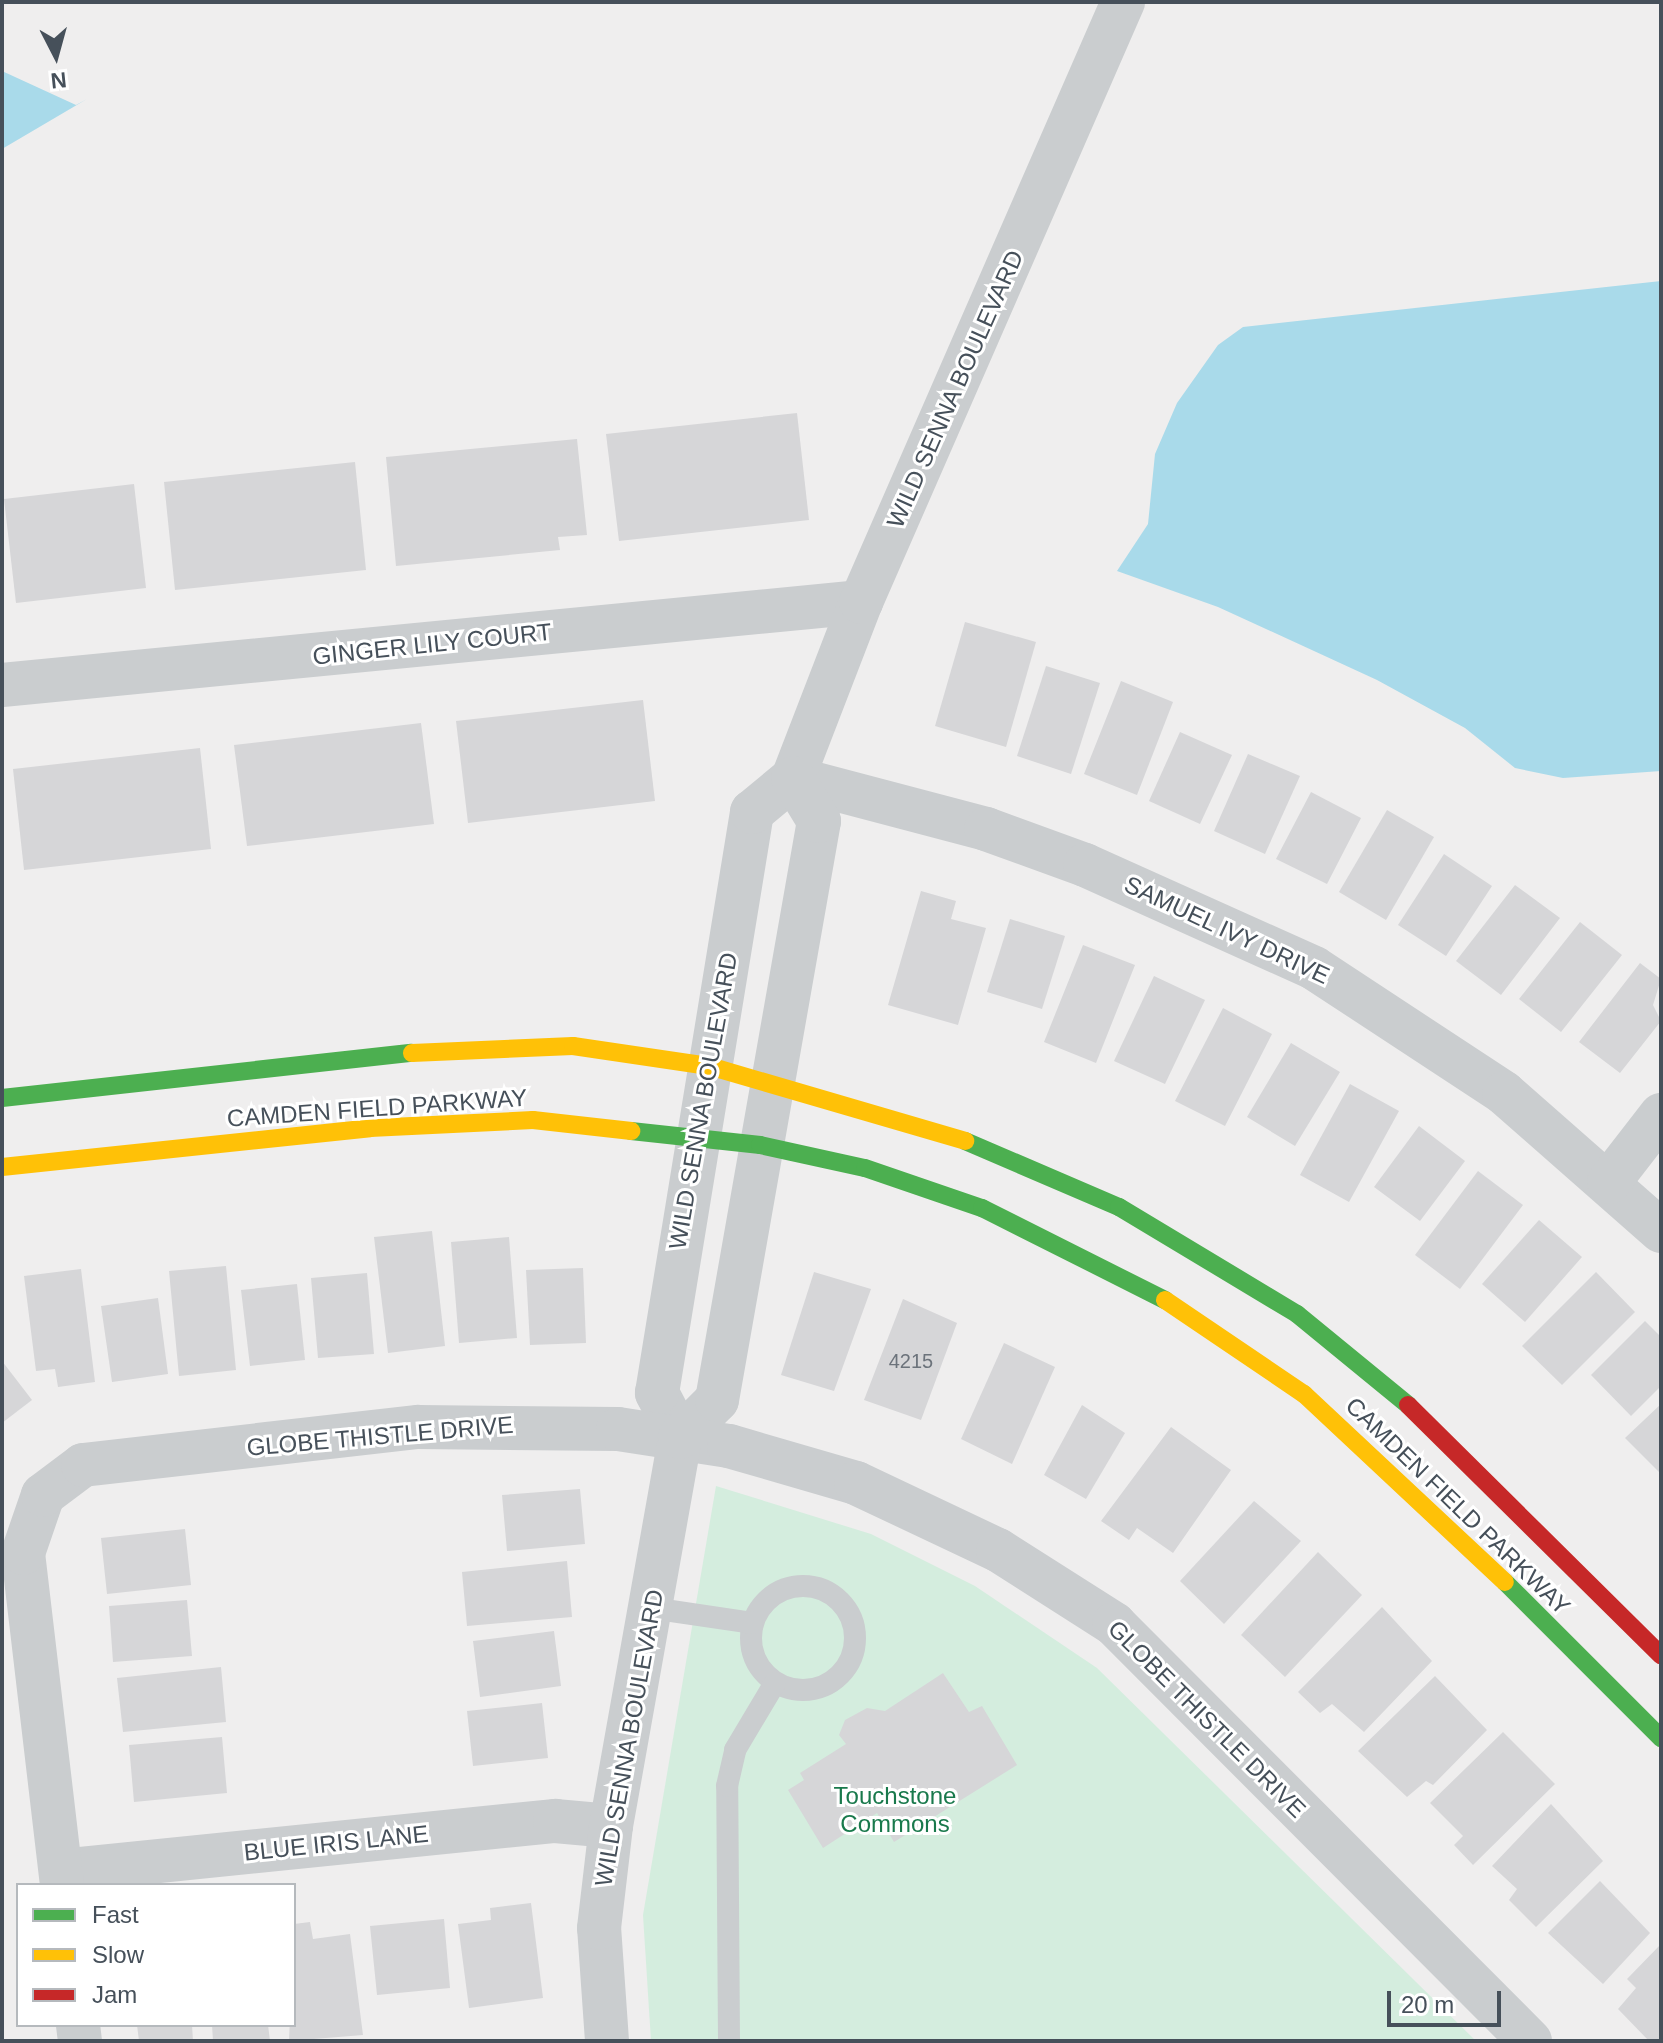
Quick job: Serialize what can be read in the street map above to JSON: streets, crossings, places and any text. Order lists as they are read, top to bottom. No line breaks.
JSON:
{"streets":{"street":["WILD SENNA BOULEVARD","GINGER LILY COURT","SAMUEL IVY DRIVE","CAMDEN FIELD PARKWAY","GLOBE THISTLE DRIVE","BLUE IRIS LANE"]},"crossings":[["WILD SENNA BOULEVARD","GINGER LILY COURT"],["WILD SENNA BOULEVARD","SAMUEL IVY DRIVE"],["WILD SENNA BOULEVARD","CAMDEN FIELD PARKWAY"],["WILD SENNA BOULEVARD","GLOBE THISTLE DRIVE"],["WILD SENNA BOULEVARD","BLUE IRIS LANE"],["GLOBE THISTLE DRIVE","BLUE IRIS LANE"]],"parks":["Touchstone Commons"],"house_numbers":["4215"],"legend":["Fast","Slow","Jam"],"scale_bar":"20 m","north":"bottom"}
